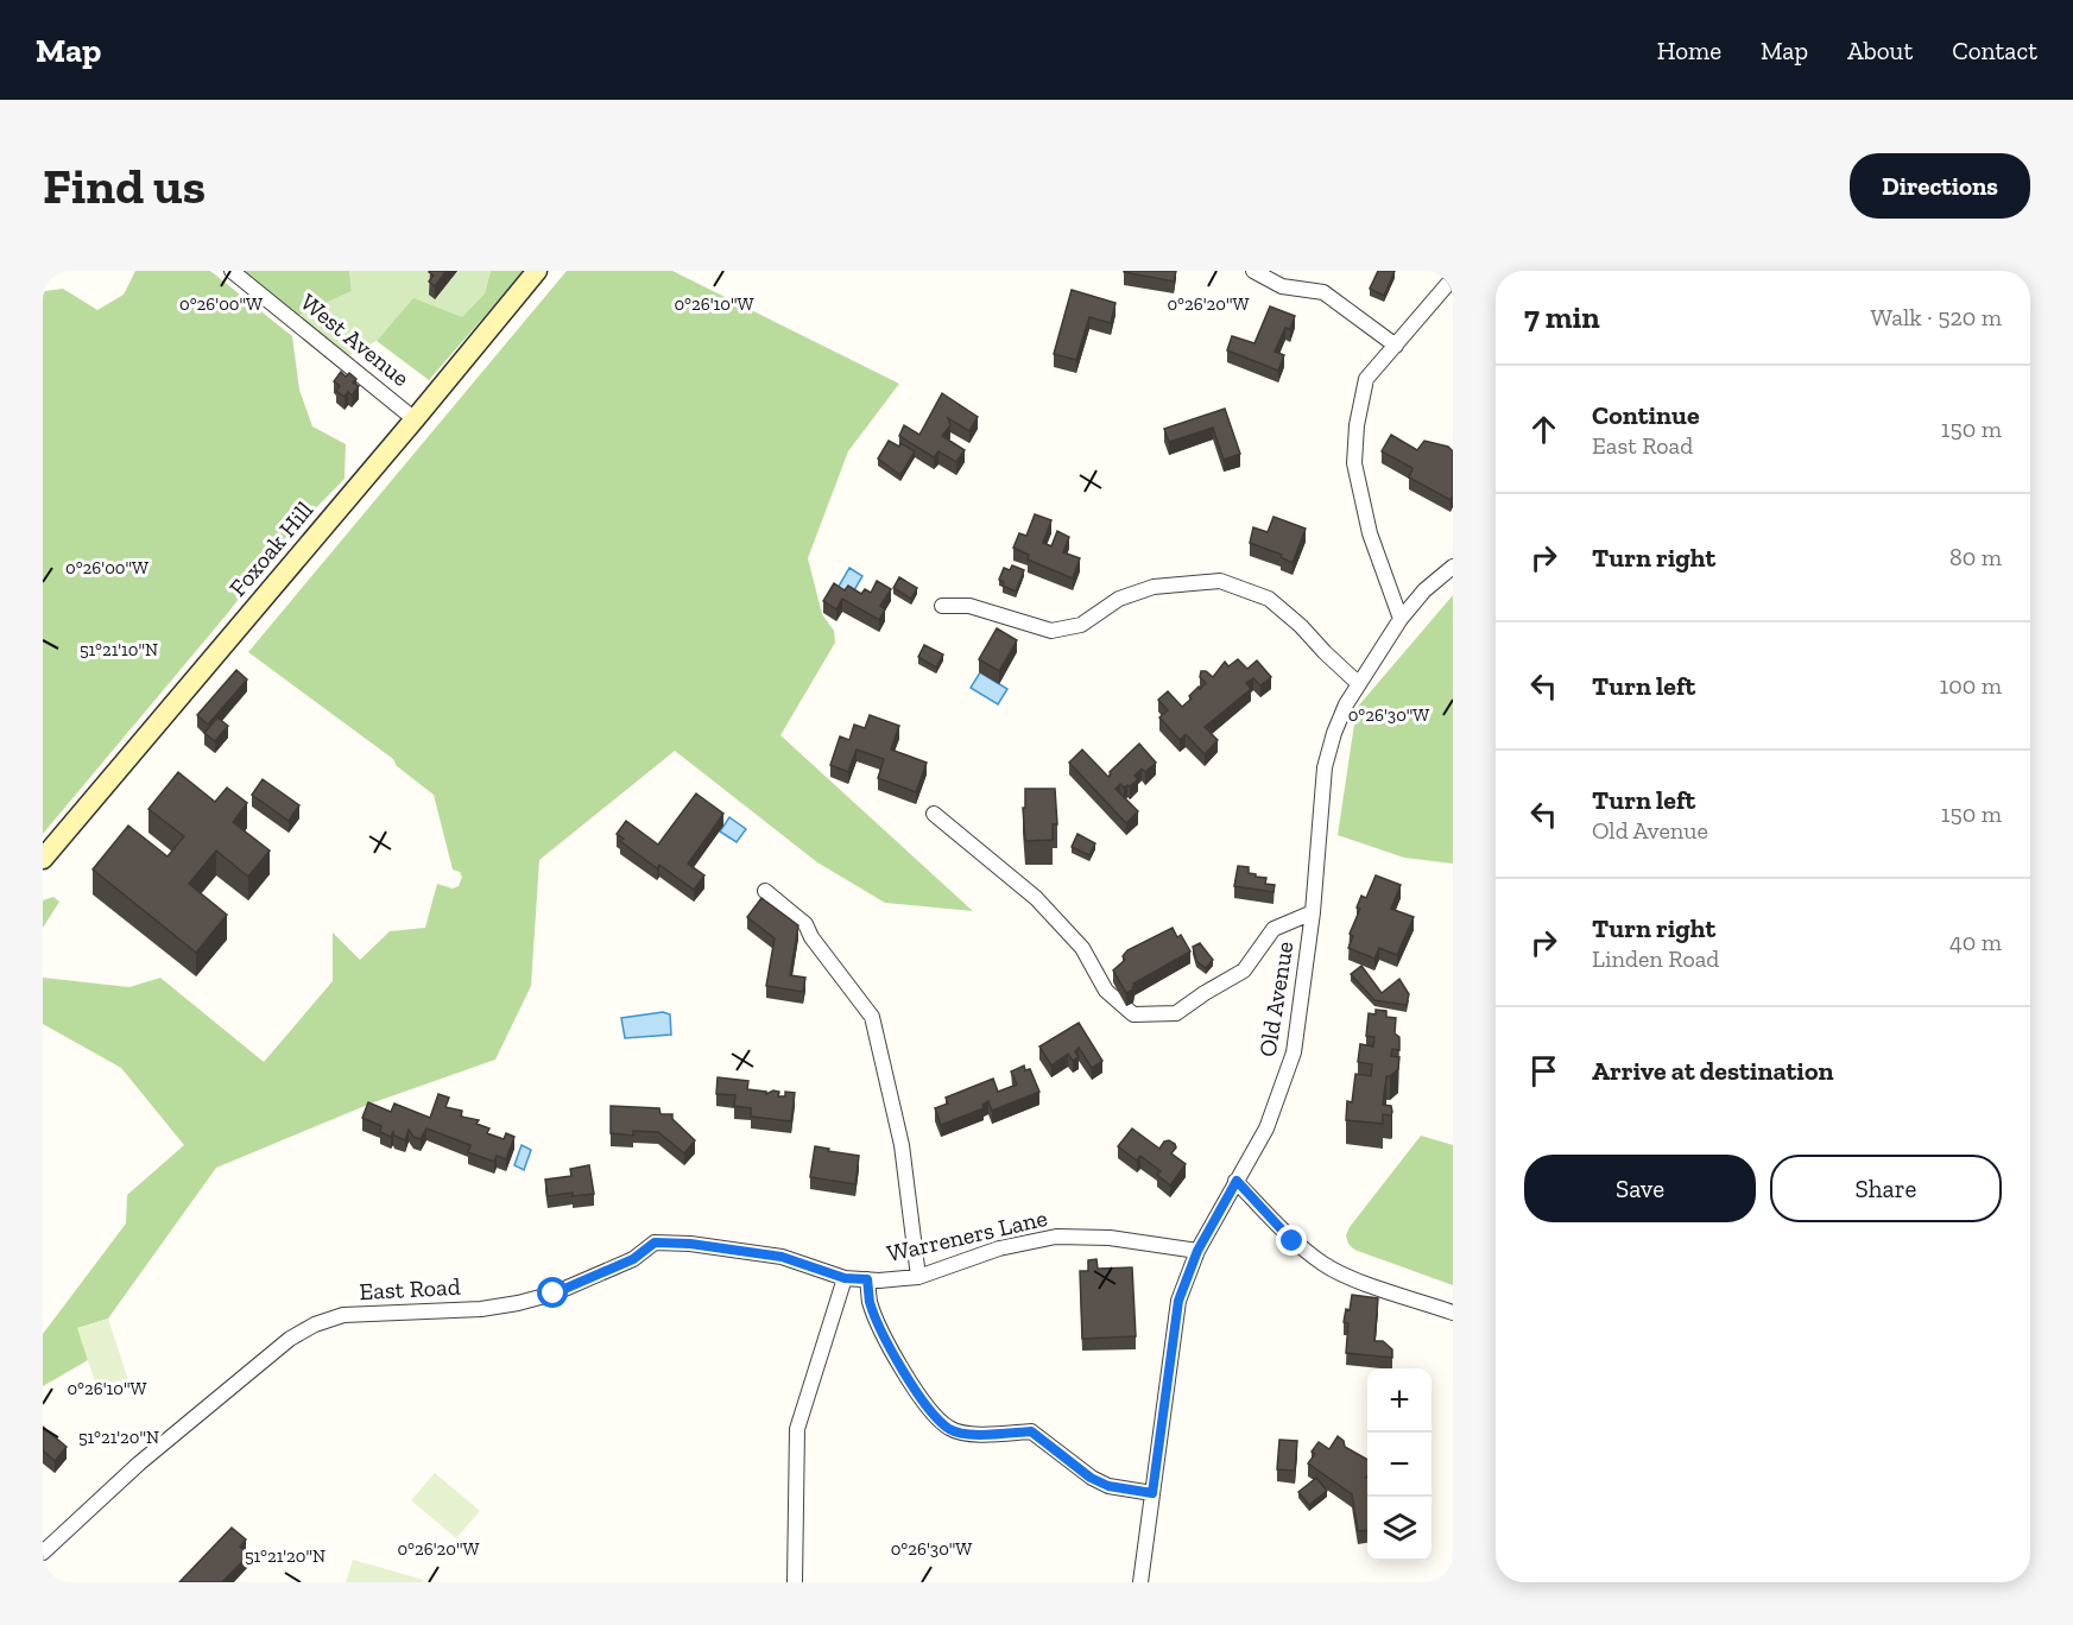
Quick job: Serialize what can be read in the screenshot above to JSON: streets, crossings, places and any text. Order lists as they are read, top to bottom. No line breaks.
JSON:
{"streets":{"main road":["Foxoak Hill"],"street":["West Avenue","Old Avenue","Warreners Lane","East Road"]},"crossings":[["West Avenue","Foxoak Hill"],["Old Avenue","Warreners Lane"],["Warreners Lane","East Road"]],"page":{"header":"Map","nav":["Home","Map","About","Contact"],"buttons":["Directions",["Save","Share"]],"title":"Find us","heading":["7 min","Walk · 520 m"],"list":[["Continue","East Road","150 m"],["Turn right","80 m"],["Turn left","100 m"],["Turn left","Old Avenue","150 m"],["Turn right","Linden Road","40 m"],"Arrive at destination"],"map_buttons":["+","−"]},"coordinates":["0°26'20\"W","0°26'00\"W","0°26'10\"W","51°21'10\"N","0°26'30\"W","51°21'20\"N"]}
